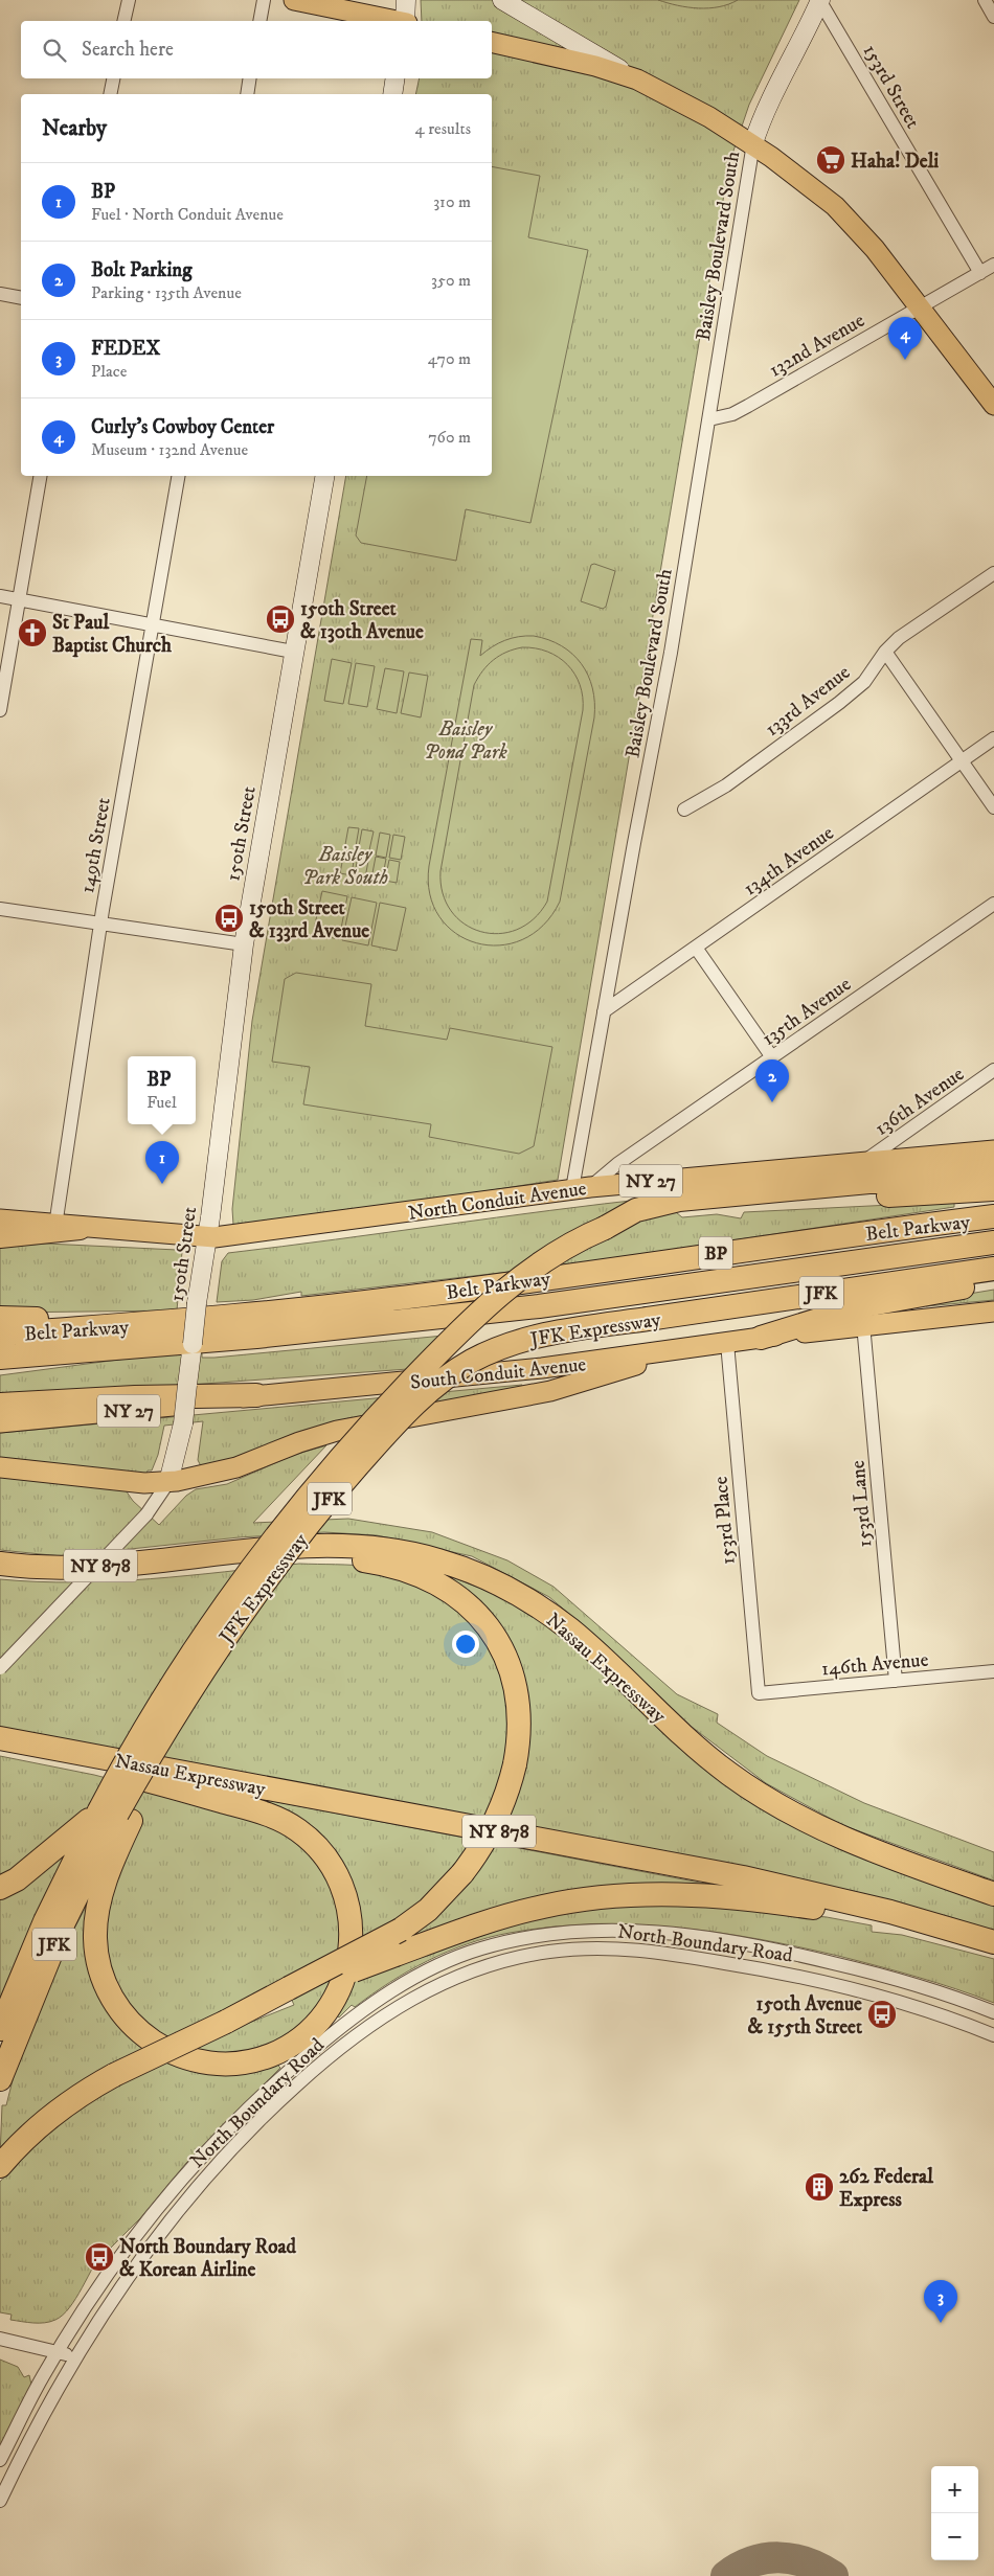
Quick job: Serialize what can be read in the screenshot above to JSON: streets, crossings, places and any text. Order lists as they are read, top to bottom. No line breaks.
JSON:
{"streets":{"highway":["Belt Parkway","BP","JFK","JFK Expressway","NY 878","Nassau Expressway"],"main road":["150th Street","NY 27","North Conduit Avenue","South Conduit Avenue"],"street":["153rd Street","Baisley Boulevard South","132nd Avenue","133rd Avenue","149th Street","134th Avenue","135th Avenue","136th Avenue","153rd Lane","153rd Place","146th Avenue","North Boundary Road"]},"crossings":[["153rd Street","132nd Avenue"],["Baisley Boulevard South","132nd Avenue"],["Baisley Boulevard South","134th Avenue"],["Baisley Boulevard South","135th Avenue"],["Baisley Boulevard South","North Conduit Avenue"],["150th Street","North Conduit Avenue"],["149th Street","North Conduit Avenue"],["135th Avenue","North Conduit Avenue"],["136th Avenue","North Conduit Avenue"],["136th Avenue","JFK Expressway"],["North Conduit Avenue","JFK Expressway"],["South Conduit Avenue","153rd Lane"],["South Conduit Avenue","153rd Place"],["153rd Lane","146th Avenue"],["153rd Place","146th Avenue"]],"parks":["Baisley Pond Park","Baisley Park South"],"places":{"supermarket":["Haha! Deli"],"bus stop":["150th Street & 130th Avenue","150th Street & 133rd Avenue","150th Avenue & 155th Street","North Boundary Road & Korean Airline"],"church":["St Paul Baptist Church"],"building":["262 Federal Express"]},"page":{"search":"Search here","heading":["Nearby","4 results"],"list":[{"mark":"1","name":"BP","note":"Fuel · North Conduit Avenue","value":"310 m"},{"mark":"2","name":"Bolt Parking","note":"Parking · 135th Avenue","value":"350 m"},{"mark":"3","name":"FEDEX","note":"Place","value":"470 m"},{"mark":"4","name":"Curly's Cowboy Center","note":"Museum · 132nd Avenue","value":"760 m"}],"pins":["4","2","1","3"],"popup":["BP","Fuel"],"map_buttons":["+","−"]}}
